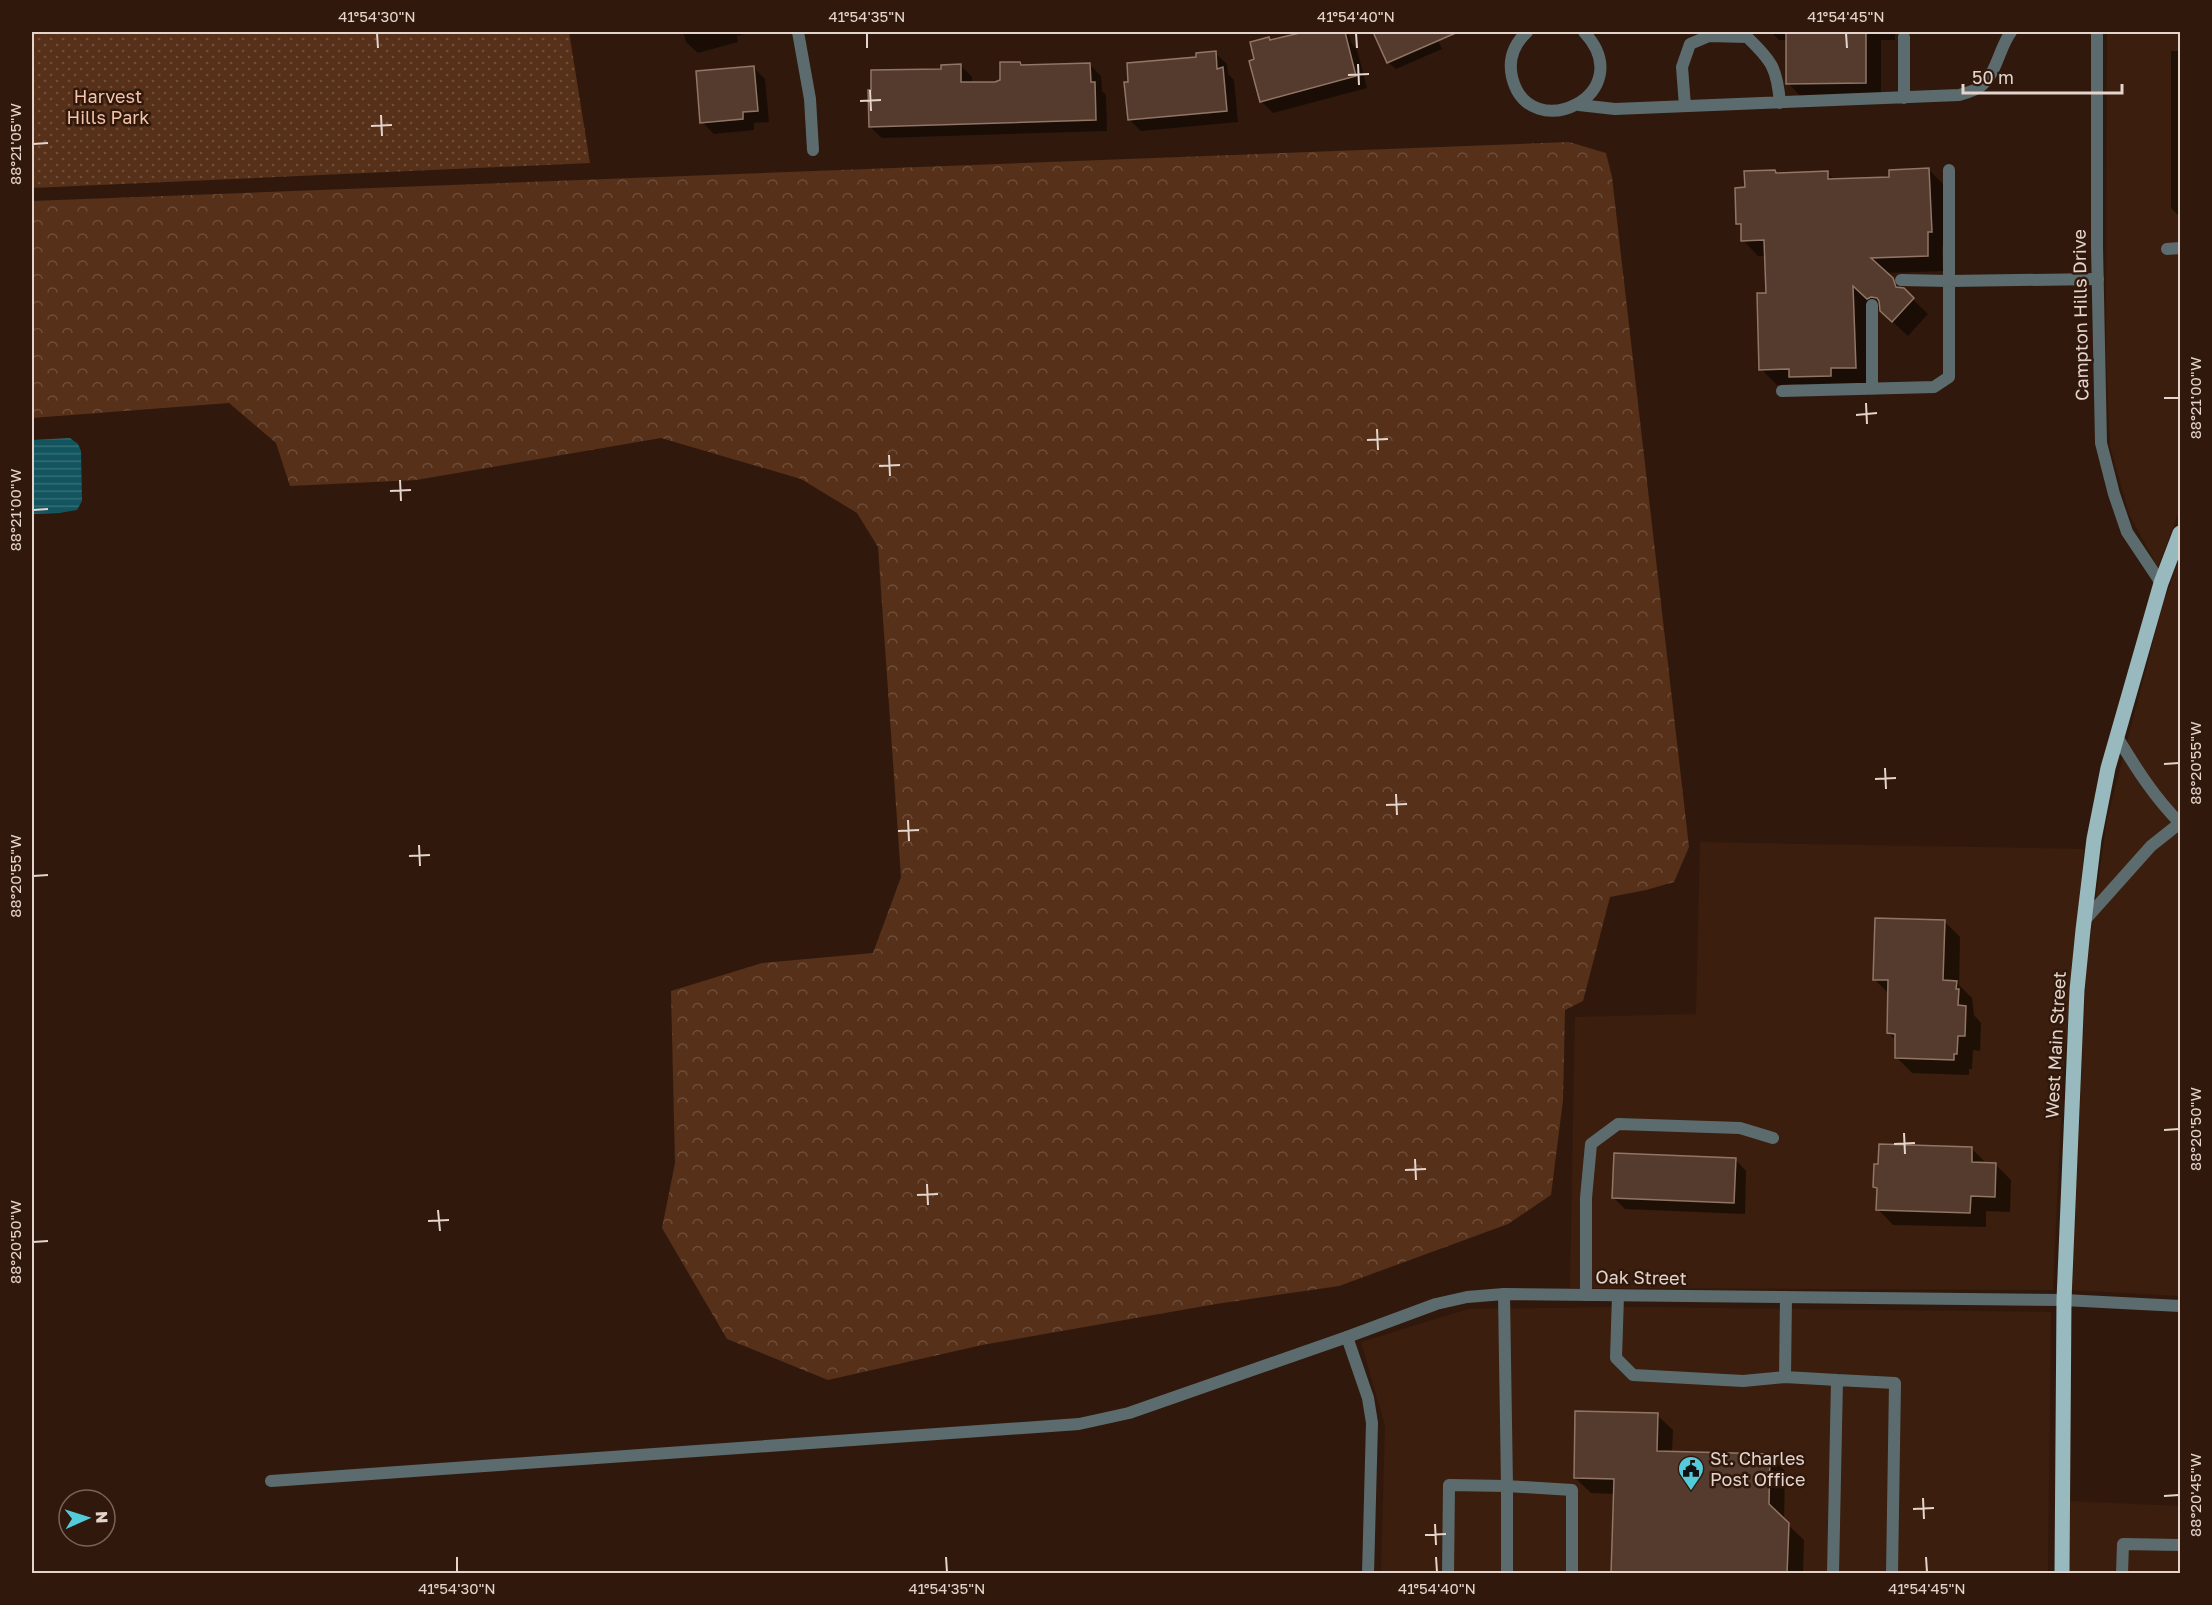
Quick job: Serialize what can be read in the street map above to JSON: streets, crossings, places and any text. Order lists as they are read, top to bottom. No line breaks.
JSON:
{"streets":{"main road":["West Main Street"],"street":["Campton Hills Drive","Oak Street"]},"crossings":[["Campton Hills Drive","West Main Street"],["West Main Street","Oak Street"]],"parks":["Harvest Hills Park"],"places":{"public building":["St. Charles Post Office"]},"scale_bar":"50 m","north":"right","coordinates":["41°54'30\"N","41°54'35\"N","41°54'40\"N","41°54'45\"N","88°21'05\"W","88°21'00\"W","88°20'55\"W","88°20'50\"W","88°20'45\"W"]}
